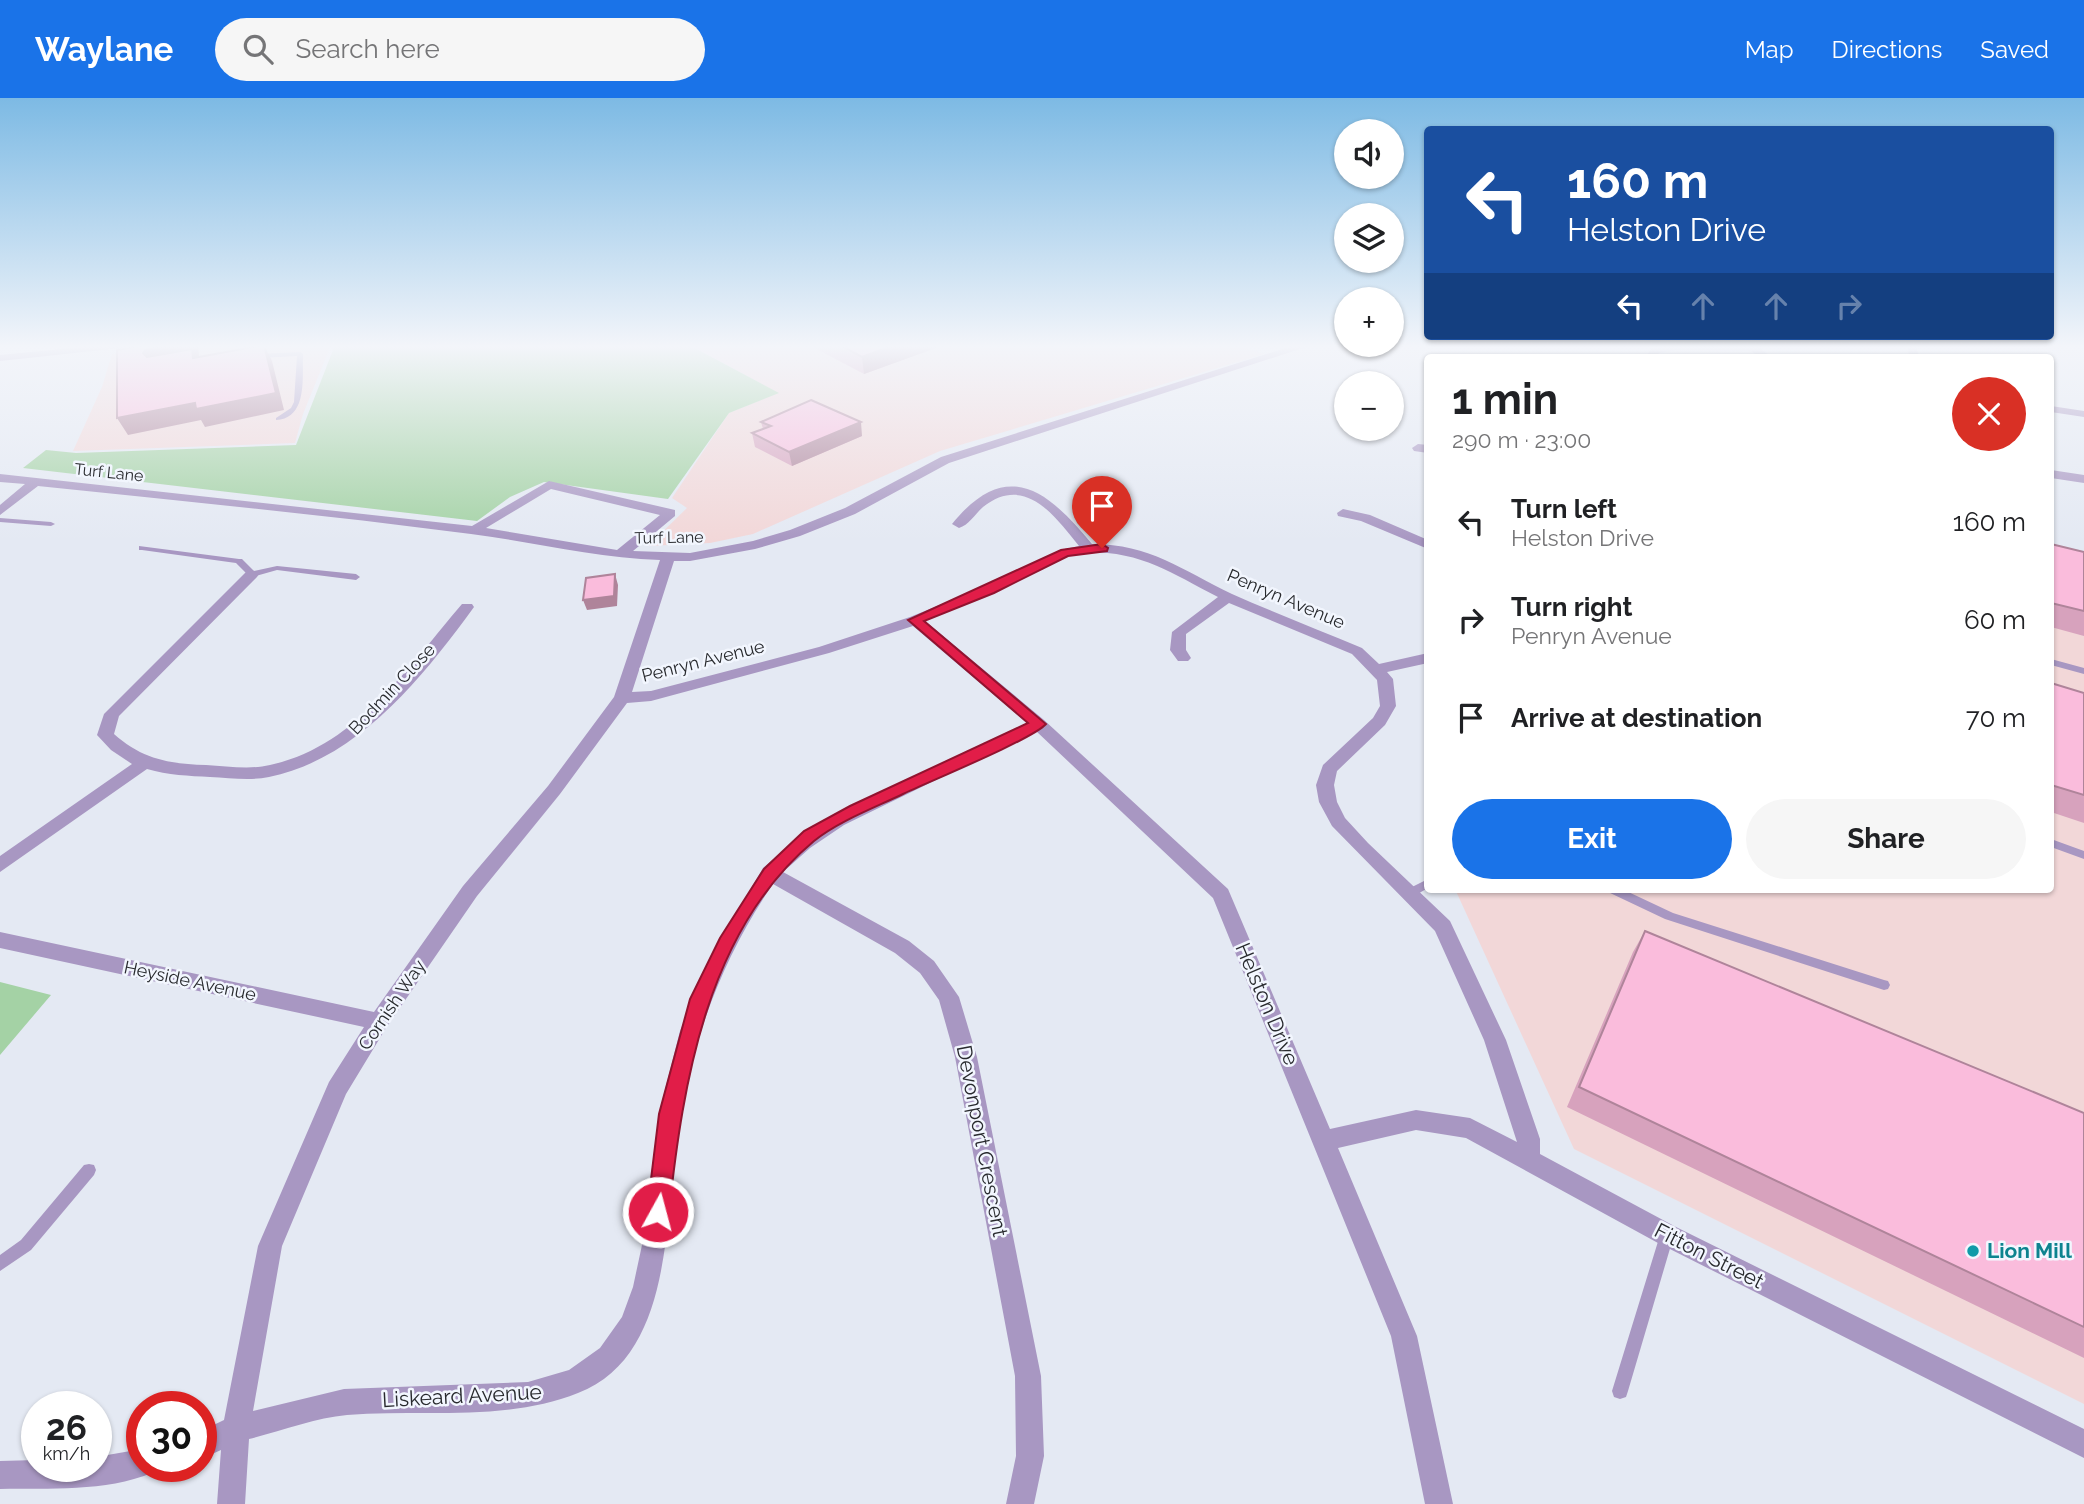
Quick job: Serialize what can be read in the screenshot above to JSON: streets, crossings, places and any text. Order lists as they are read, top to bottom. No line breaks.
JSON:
{"streets":{"street":["Turf Lane","Penryn Avenue","Bodmin Close","Heyside Avenue","Helston Drive","Cornish Way","Devonport Crescent","Fitton Street","Liskeard Avenue"]},"crossings":[["Turf Lane","Cornish Way"],["Penryn Avenue","Helston Drive"],["Penryn Avenue","Cornish Way"],["Heyside Avenue","Cornish Way"],["Helston Drive","Fitton Street"],["Helston Drive","Liskeard Avenue"],["Cornish Way","Liskeard Avenue"],["Devonport Crescent","Liskeard Avenue"]],"places":["Lion Mill"],"page":{"header":"Waylane","search":"Search here","nav":["Map","Directions","Saved"],"map_buttons":["+","−"],"turn":["160 m","Helston Drive"],"heading":["1 min","290 m · 23:00"],"list":[{"name":"Turn left","note":"Helston Drive","value":"160 m"},{"name":"Turn right","note":"Penryn Avenue","value":"60 m"},{"name":"Arrive at destination","value":"70 m"}],"buttons":["Exit","Share"],"speed":"26 km/h","limit":"30"}}
